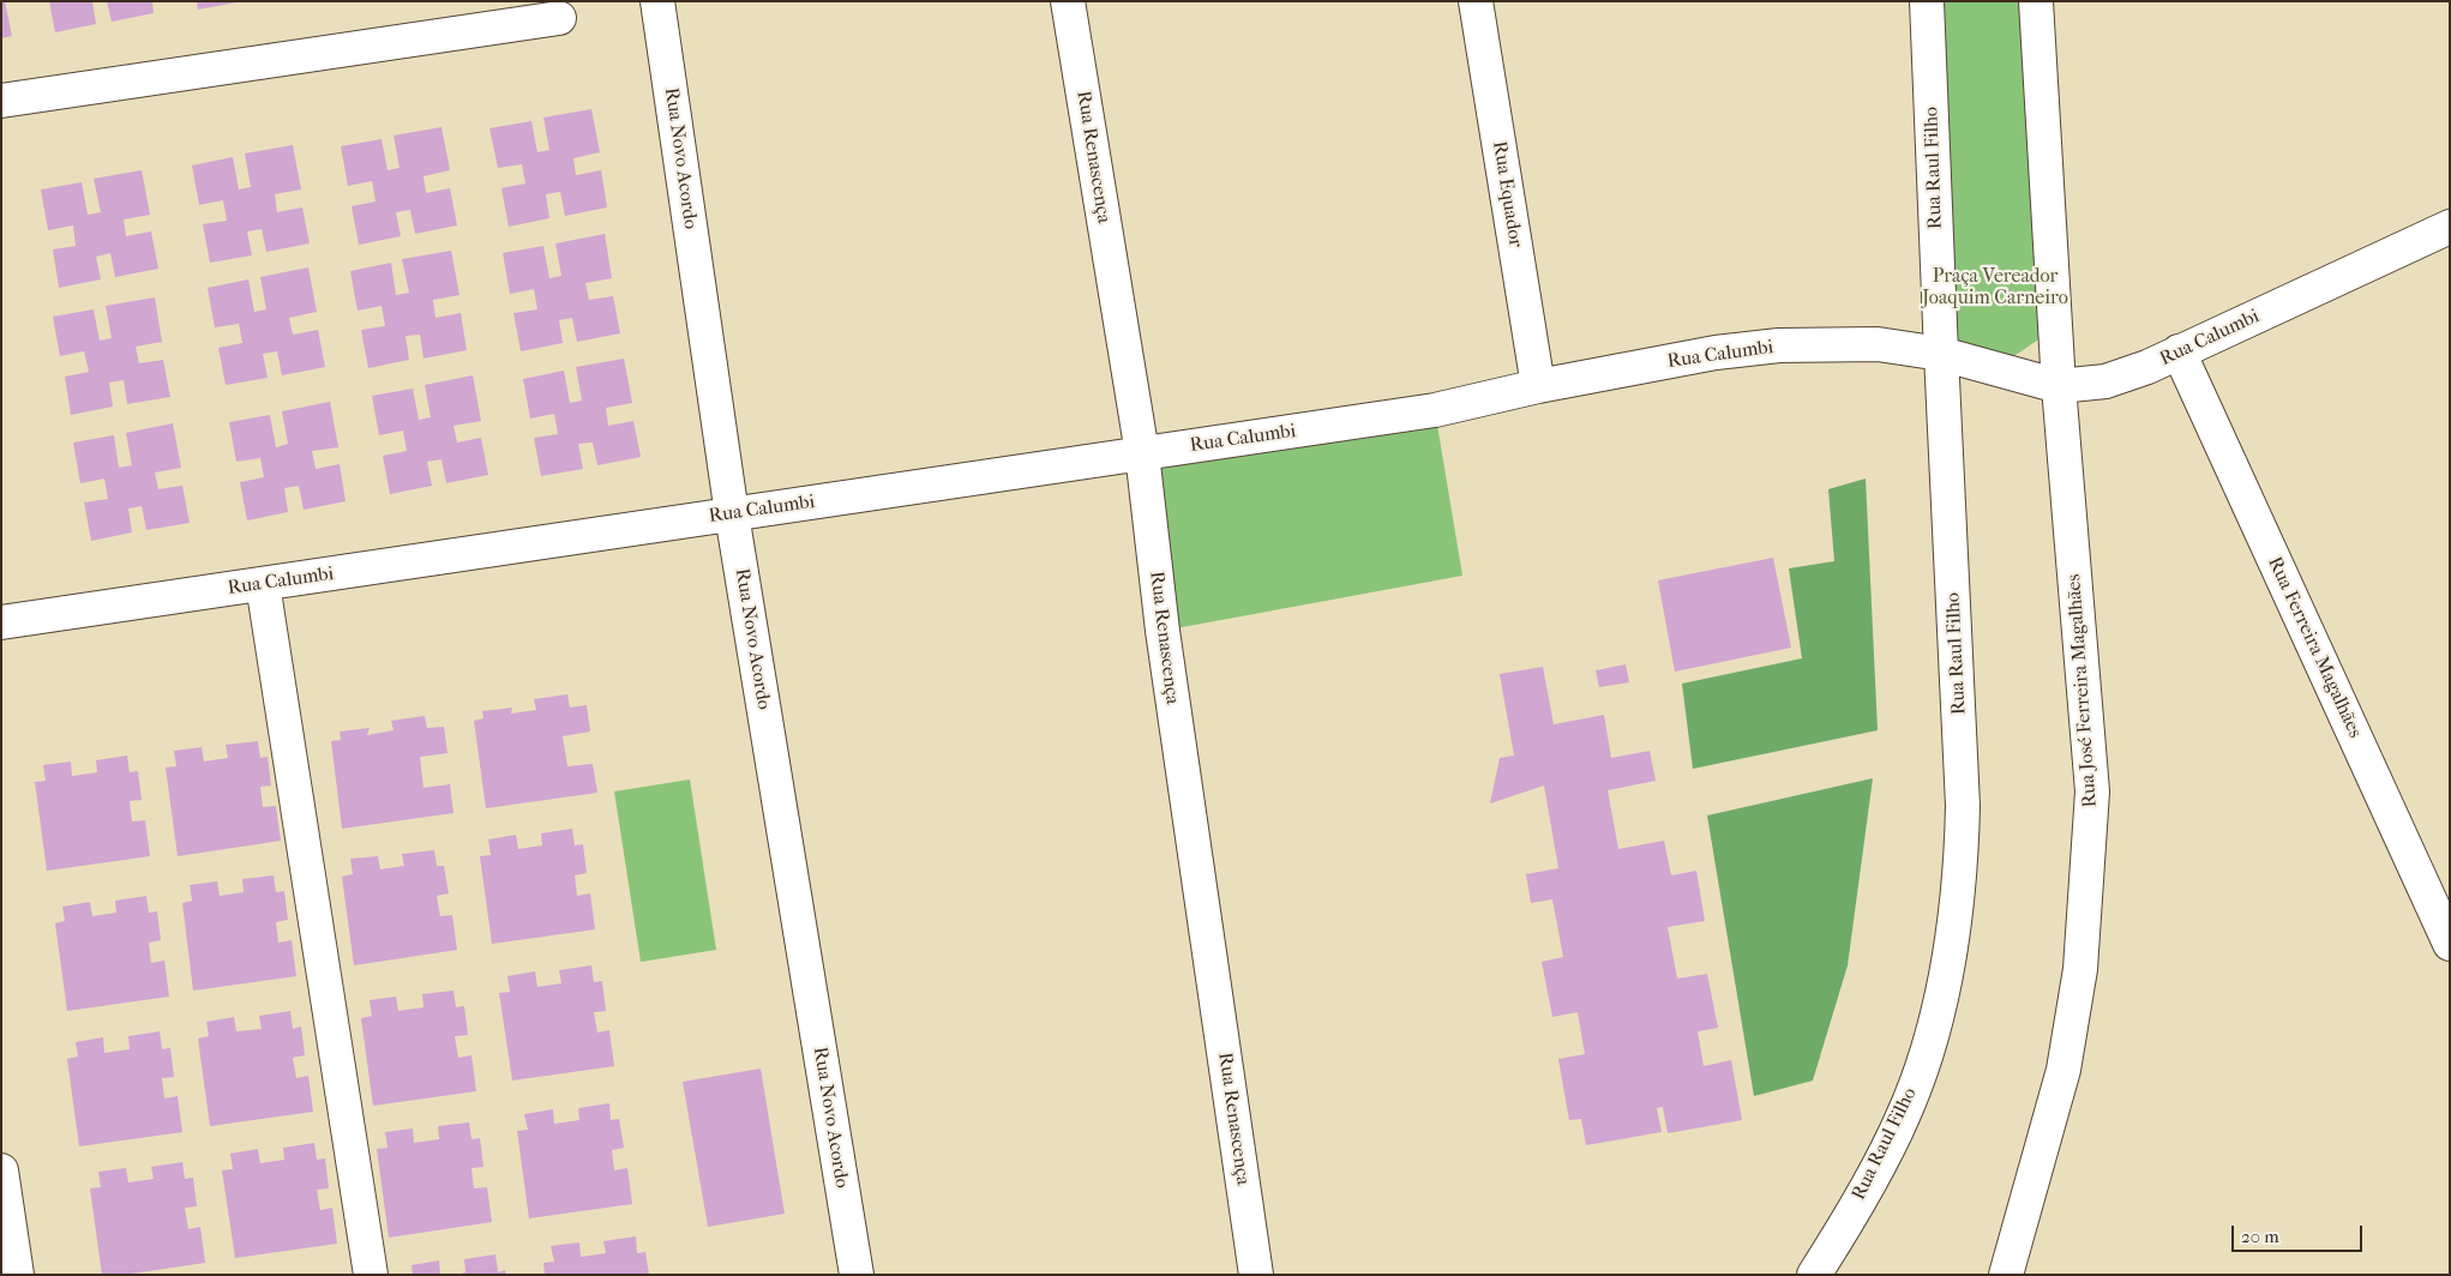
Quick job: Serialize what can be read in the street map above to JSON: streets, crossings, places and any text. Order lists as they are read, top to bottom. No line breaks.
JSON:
{"streets":{"street":["Rua Renascença","Rua Novo Acordo","Rua Raul Filho","Rua Equador","Rua Calumbi","Rua Ferreira Magalhães","Rua José Ferreira Magalhães"]},"crossings":[["Rua Renascença","Rua Calumbi"],["Rua Novo Acordo","Rua Calumbi"],["Rua Raul Filho","Rua Calumbi"],["Rua Equador","Rua Calumbi"],["Rua Calumbi","Rua Ferreira Magalhães"],["Rua Calumbi","Rua José Ferreira Magalhães"]],"parks":["Praça Vereador Joaquim Carneiro"],"scale_bar":"20 m"}
